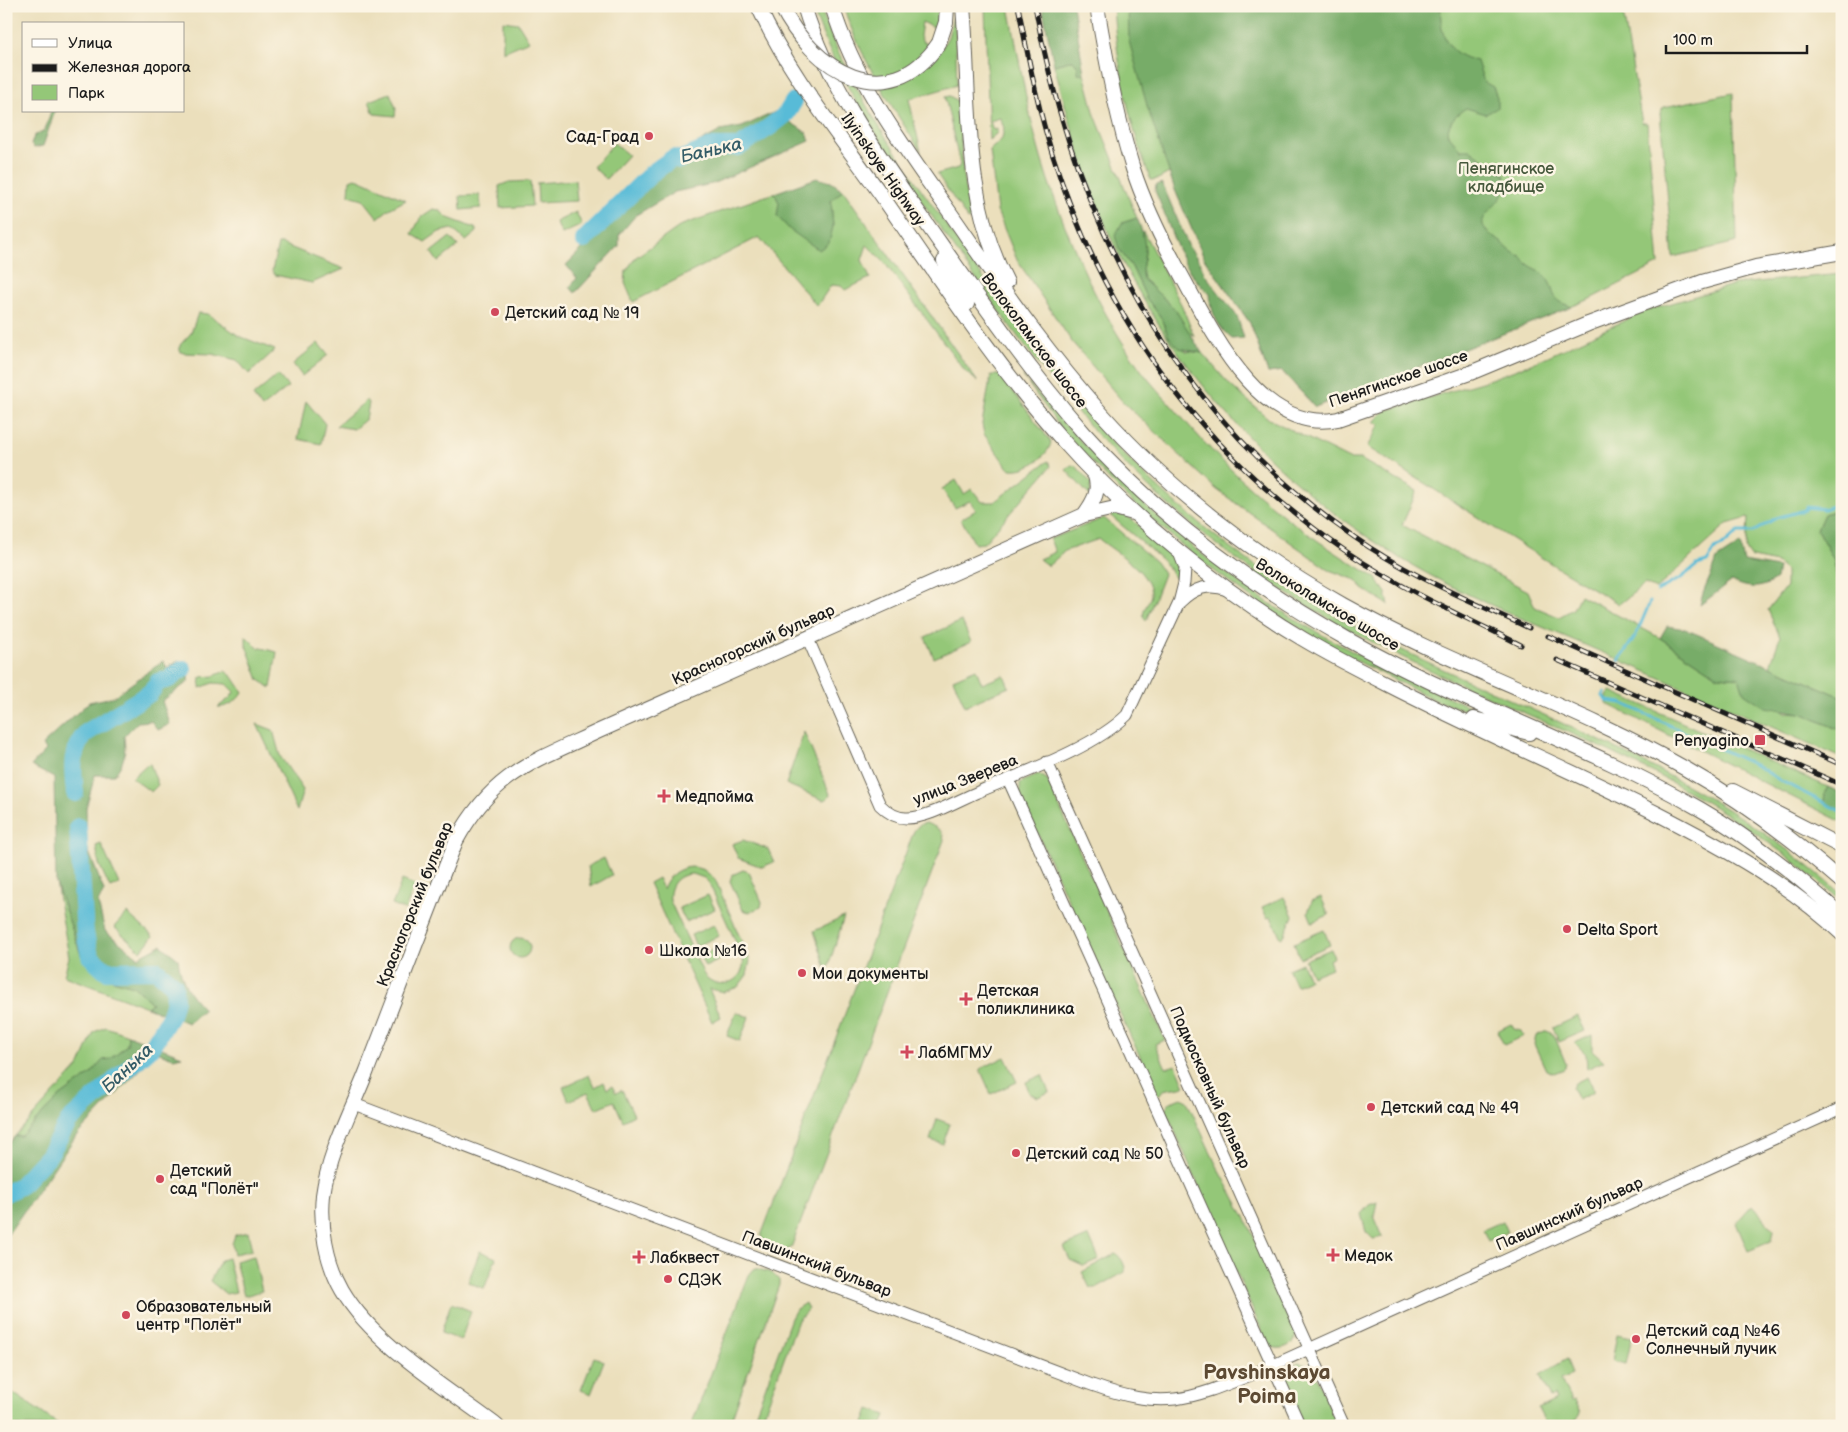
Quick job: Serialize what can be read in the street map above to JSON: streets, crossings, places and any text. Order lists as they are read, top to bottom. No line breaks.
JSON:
{"streets":{"main road":["Ilyinskoye Highway","Волоколамское шоссе","Пенягинское шоссе","Красногорский бульвар"],"street":["улица Зверева","Подмосковный бульвар","Павшинский бульвар"]},"crossings":[["Красногорский бульвар","улица Зверева"],["Красногорский бульвар","Павшинский бульвар"],["улица Зверева","Подмосковный бульвар"],["Подмосковный бульвар","Павшинский бульвар"]],"districts":["Pavshinskaya Poima"],"water":["Банька"],"parks":["Пенягинское кладбище"],"places":{"other":["Сад-Град","Детский сад № 19","Delta Sport","Школа №16","Мои документы","Детский сад № 49","Детский сад № 50","Детский сад \"Полёт\"","СДЭК","Образовательный центр \"Полёт\"","Детский сад №46 Солнечный лучик"],"transit":["Penyagino"],"health":["Медпойма","Детская поликлиника","ЛабМГМУ","Медок","Лабквест"]},"legend":["Улица","Железная дорога","Парк"],"scale_bar":"100 m"}
